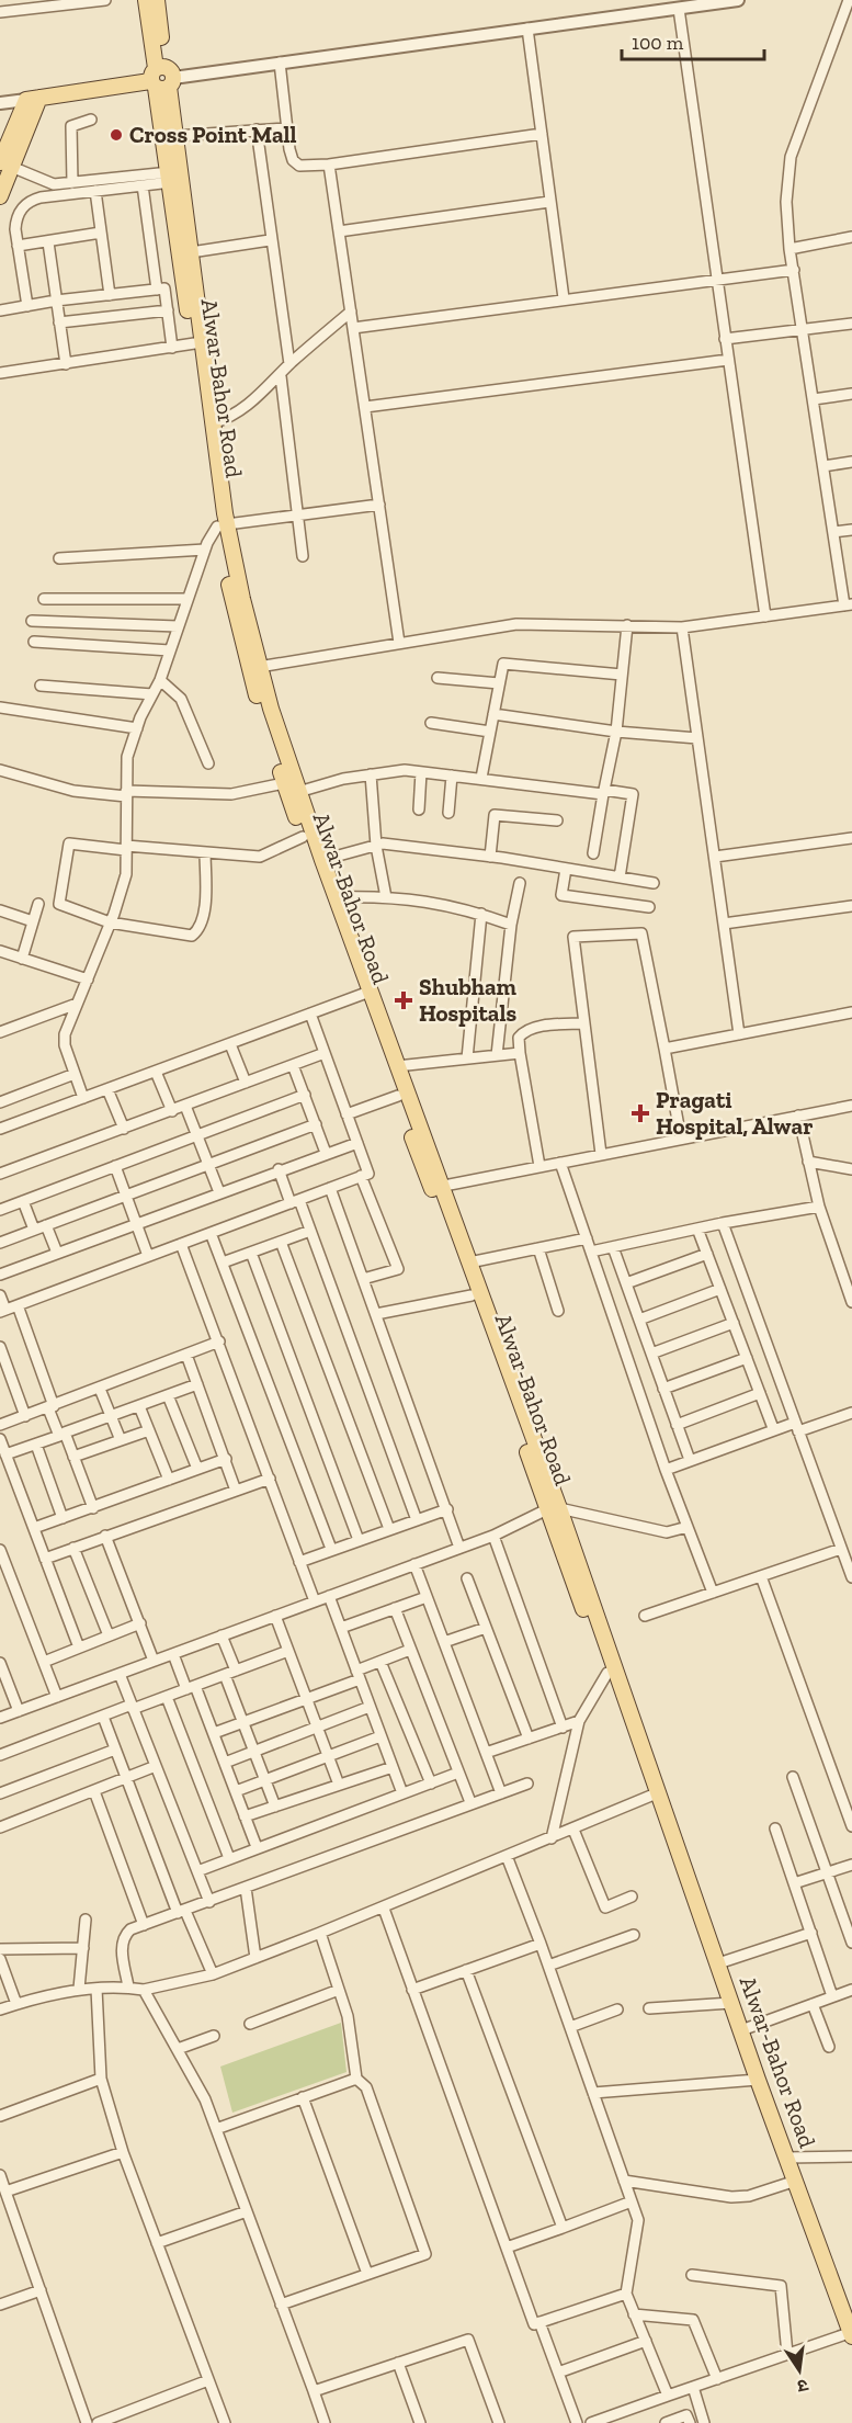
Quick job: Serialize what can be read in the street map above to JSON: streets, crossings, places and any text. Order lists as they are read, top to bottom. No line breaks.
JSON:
{"streets":{"main road":["Alwar-Bahor Road"]},"places":{"other":["Cross Point Mall"],"health":["Shubham Hospitals","Pragati Hospital, Alwar"]},"scale_bar":"100 m","north":"bottom"}
